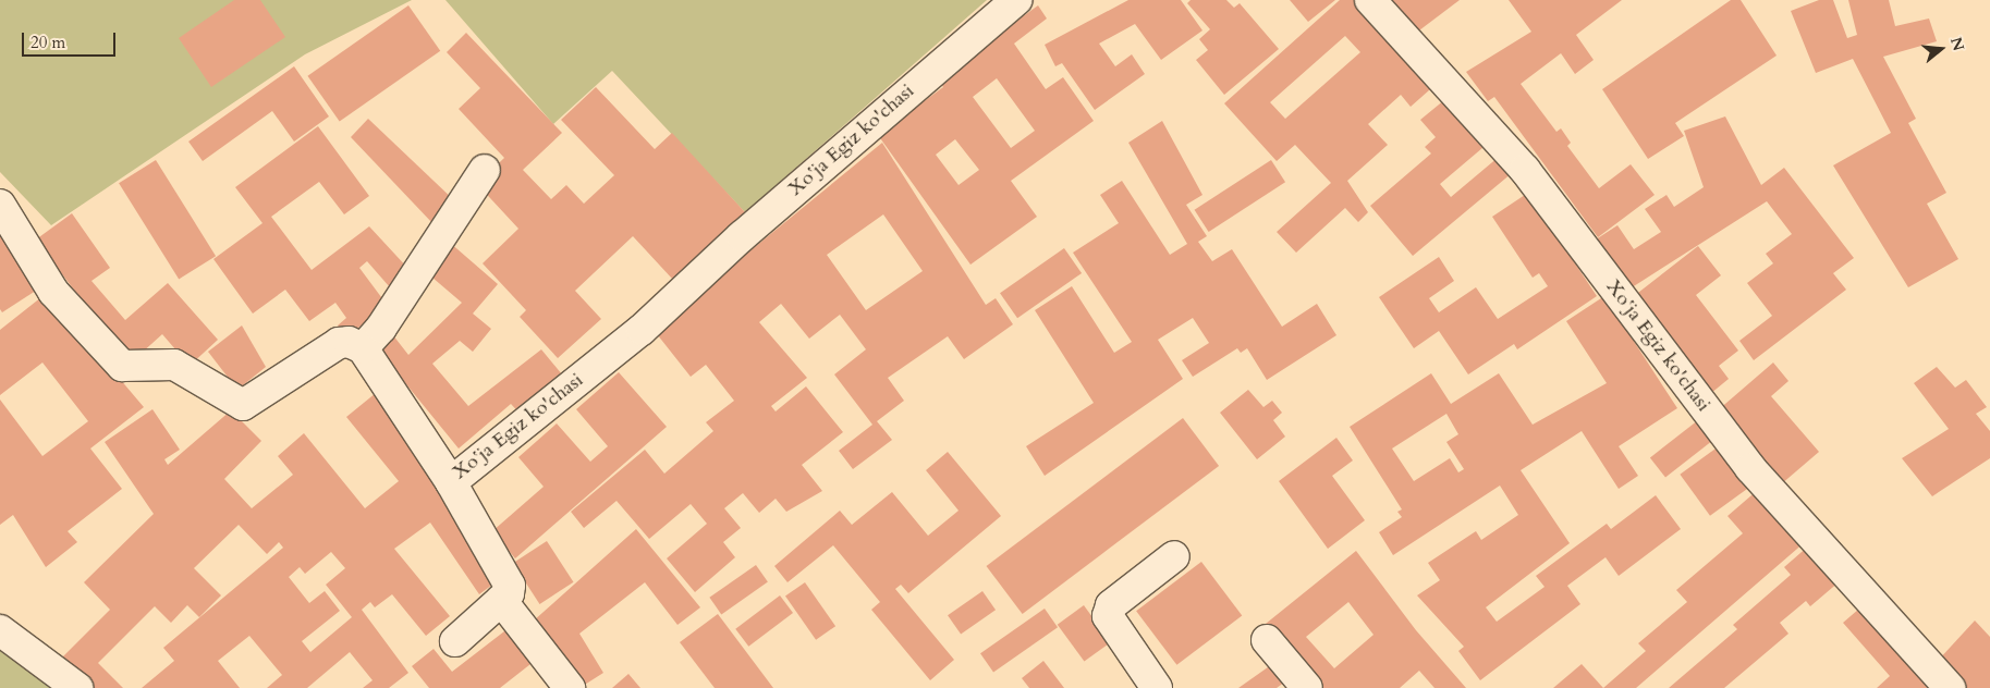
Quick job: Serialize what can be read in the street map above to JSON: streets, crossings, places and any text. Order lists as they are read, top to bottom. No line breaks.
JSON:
{"streets":{"street":["Xoʻja Egiz ko'chasi"]},"scale_bar":"20 m","north":"right"}
